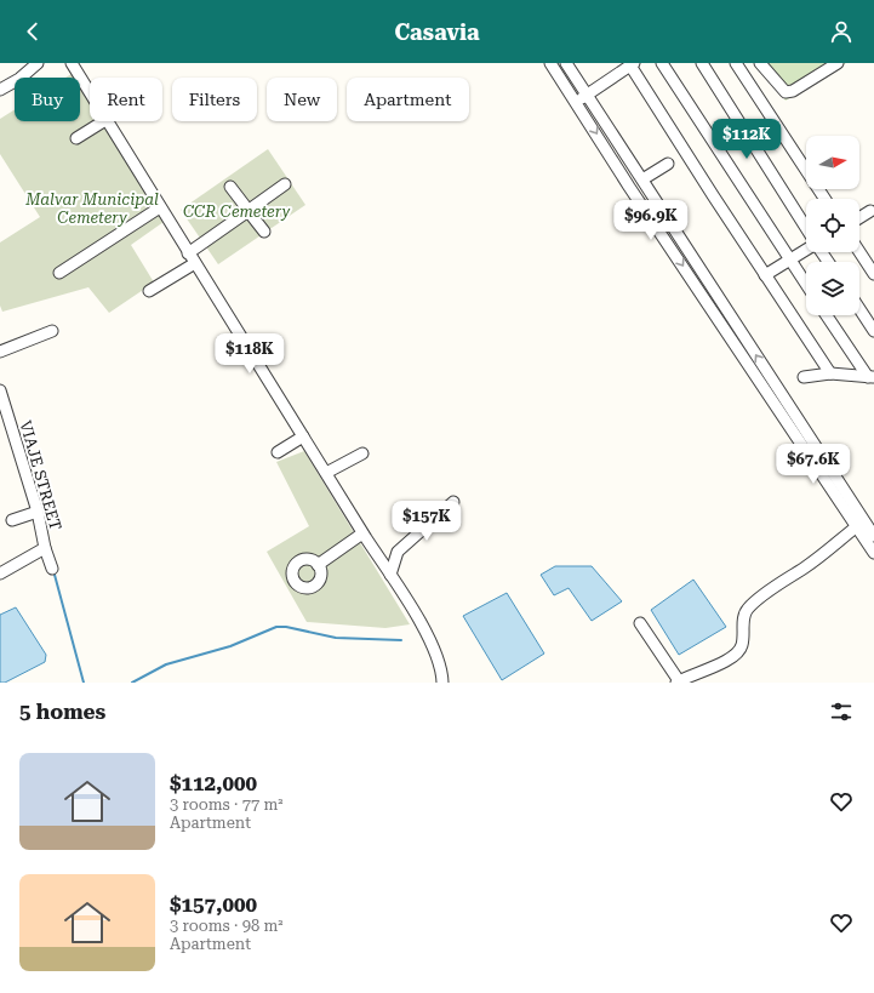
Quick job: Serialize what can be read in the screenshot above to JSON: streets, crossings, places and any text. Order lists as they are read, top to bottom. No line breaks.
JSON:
{"streets":{"street":["VIAJE STREET"]},"parks":["Malvar Municipal Cemetery","CCR Cemetery"],"north":"right","page":{"header":"Casavia","chip":["Buy","Rent","Filters","New","Apartment"],"price":["$112K","$96.9K","$118K","$67.6K","$157K"],"heading":"5 homes","list":[{"name":"$112,000","note":"3 rooms · 77 m² · Apartment"},{"name":"$157,000","note":"3 rooms · 98 m² · Apartment"}]}}
